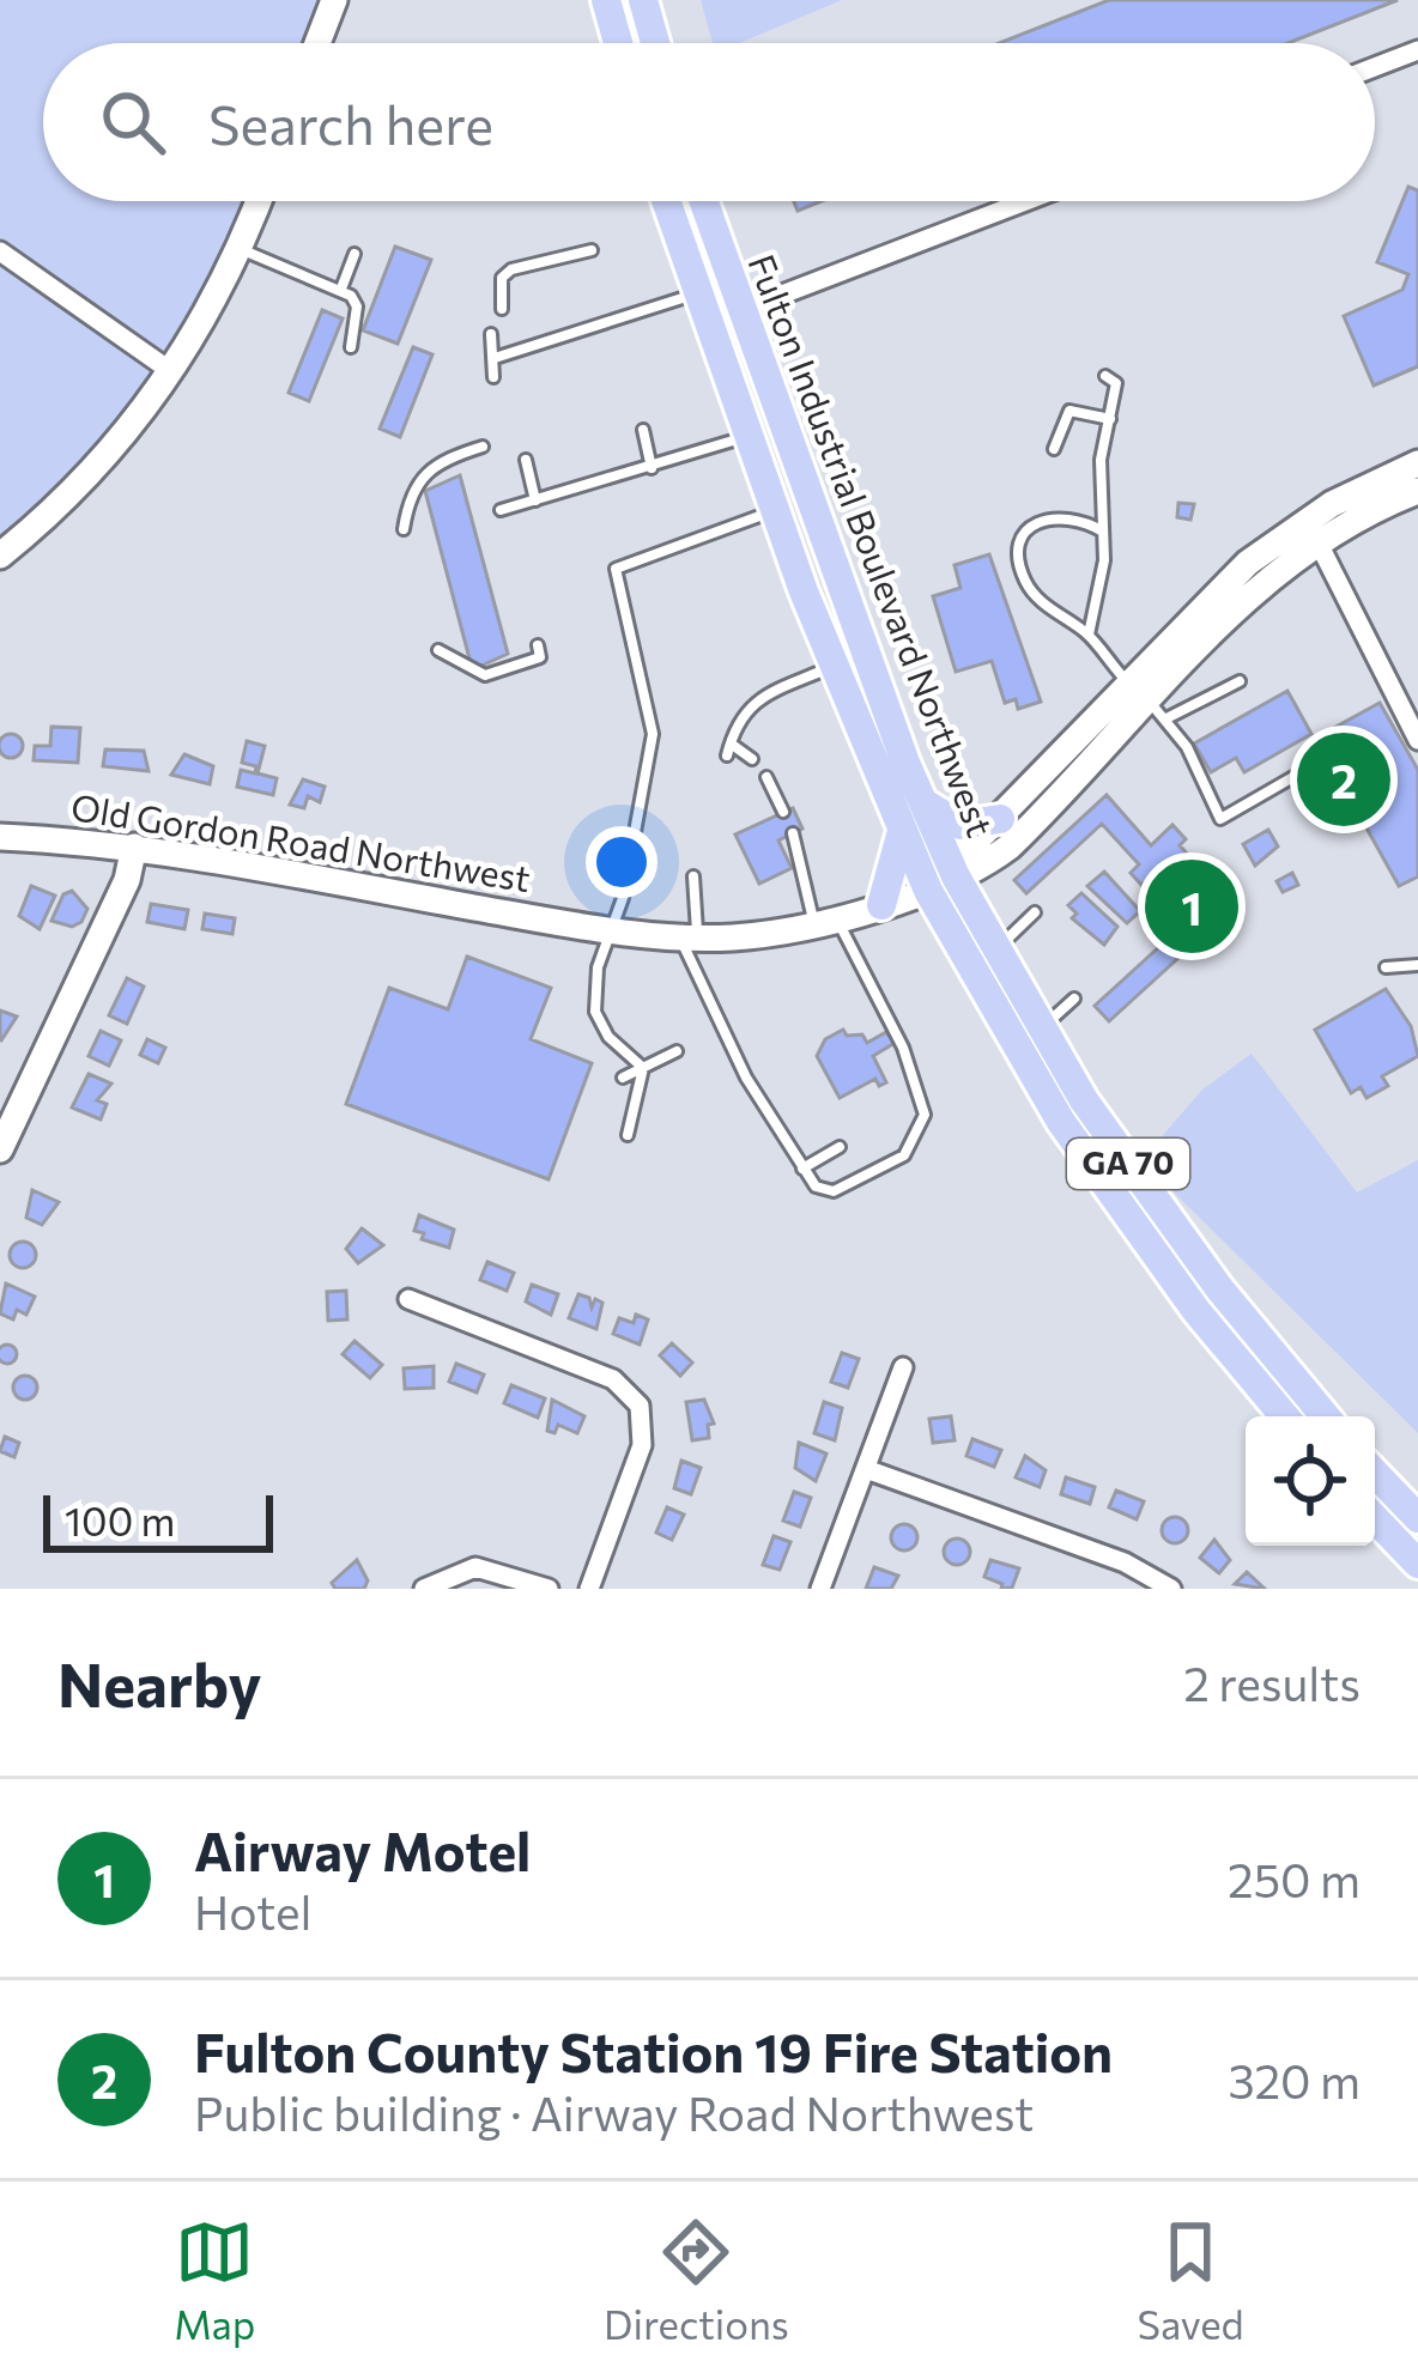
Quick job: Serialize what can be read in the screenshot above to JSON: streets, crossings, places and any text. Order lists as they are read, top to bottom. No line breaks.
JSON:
{"streets":{"main road":["Fulton Industrial Boulevard Northwest","Old Gordon Road Northwest","GA 70"]},"crossings":[["Fulton Industrial Boulevard Northwest","Old Gordon Road Northwest"]],"scale_bar":"100 m","page":{"search":"Search here","pins":["2","1"],"scale":"100 m","heading":["Nearby","2 results"],"list":[{"mark":"1","name":"Airway Motel","note":"Hotel","value":"250 m"},{"mark":"2","name":"Fulton County Station 19 Fire Station","note":"Public building · Airway Road Northwest","value":"320 m"}],"nav":["Map","Directions","Saved"]}}
